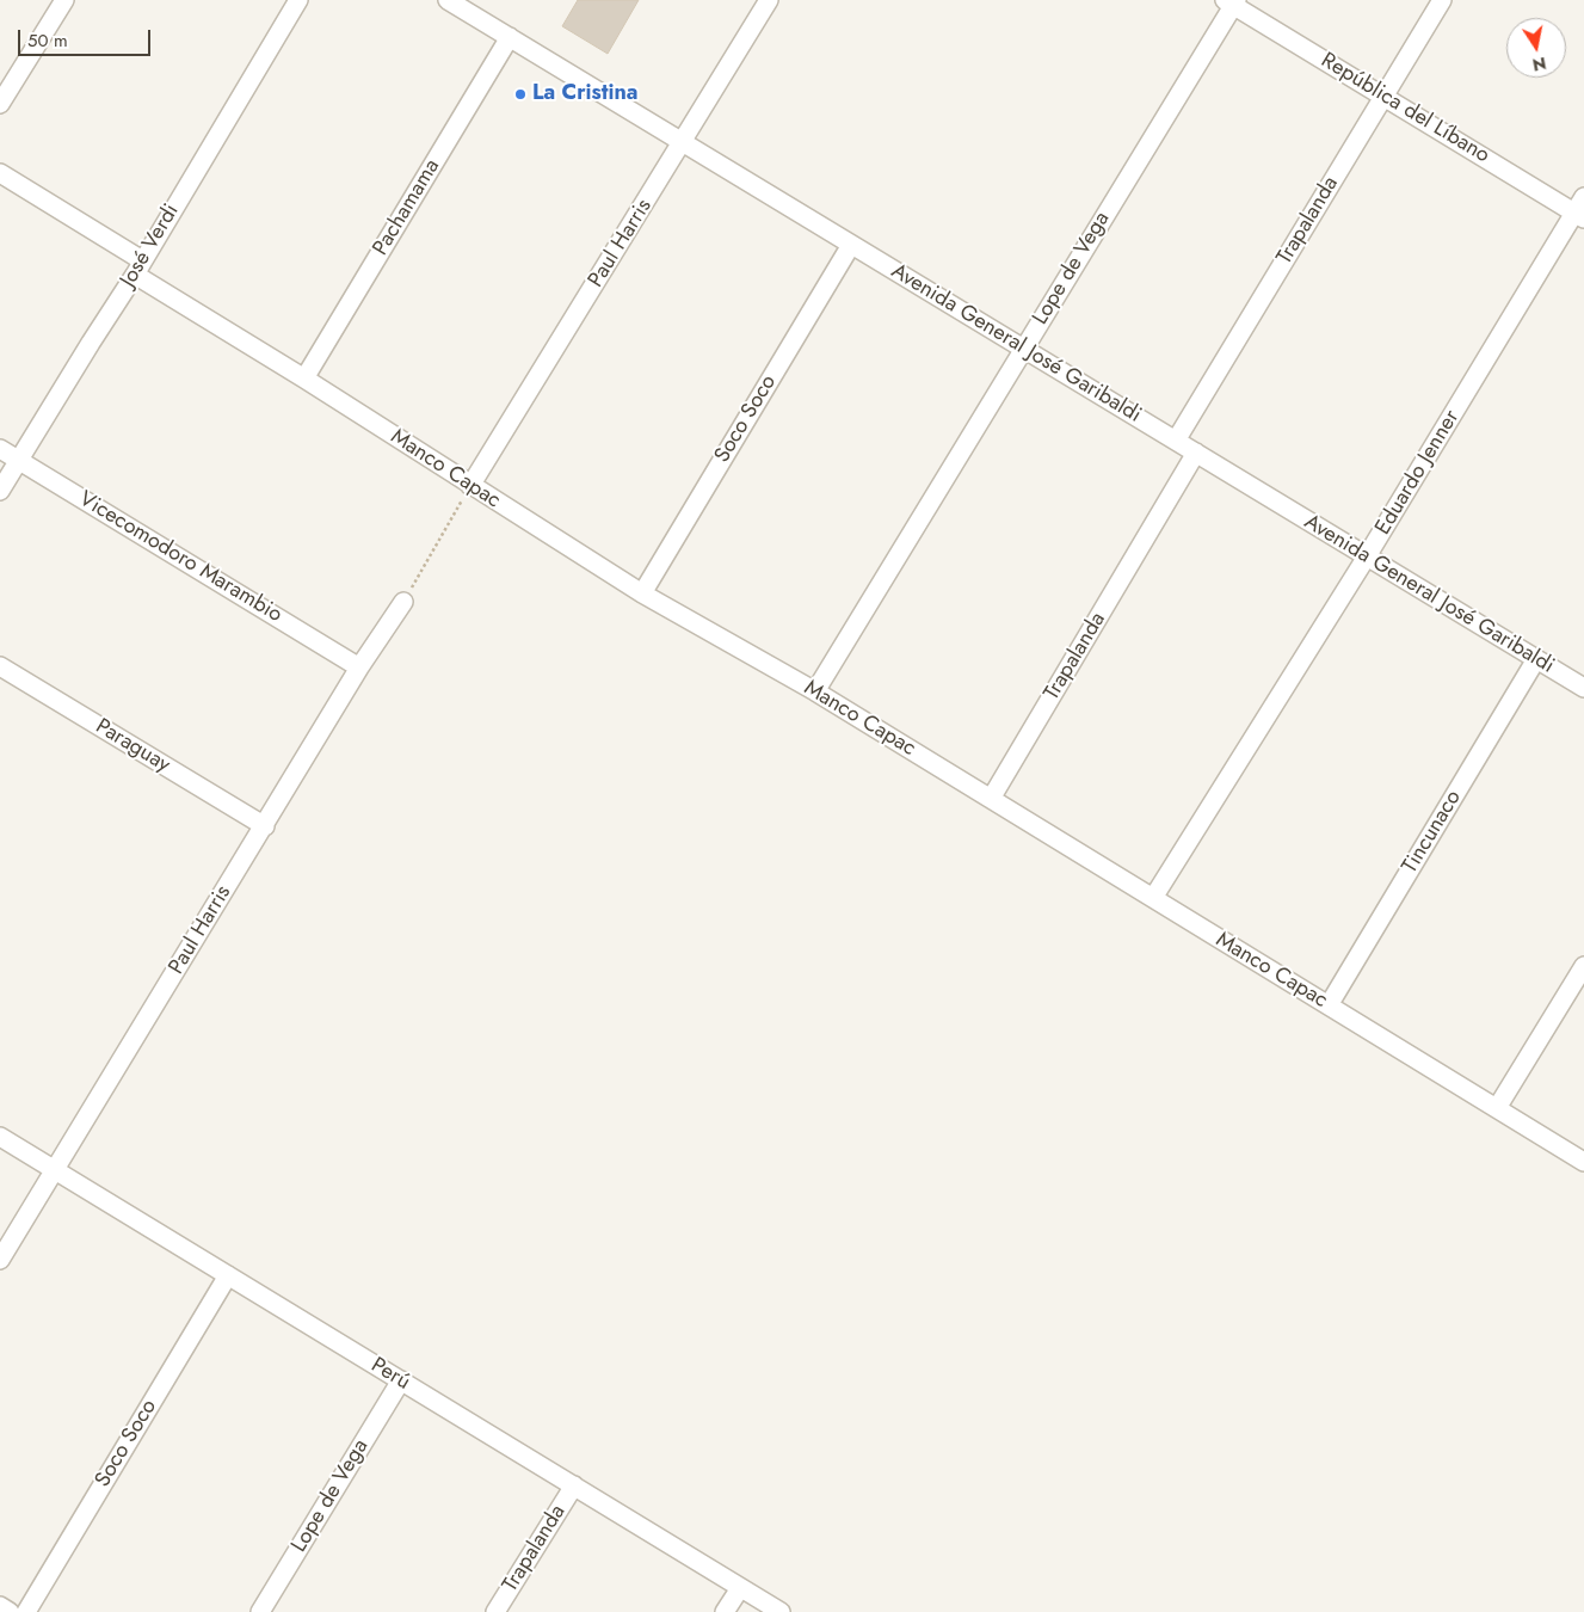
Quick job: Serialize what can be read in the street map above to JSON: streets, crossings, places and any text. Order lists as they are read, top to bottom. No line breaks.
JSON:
{"streets":{"street":["República del Líbano","Pachamama","Trapalanda","Paul Harris","José Verdi","Lope de Vega","Avenida General José Garibaldi","Soco Soco","Manco Capac","Eduardo Jenner","Vicecomodoro Marambio","Paraguay","Tincunaco","Perú"]},"crossings":[["República del Líbano","Trapalanda"],["República del Líbano","Lope de Vega"],["República del Líbano","Eduardo Jenner"],["Pachamama","Avenida General José Garibaldi"],["Pachamama","Manco Capac"],["Trapalanda","Avenida General José Garibaldi"],["Trapalanda","Manco Capac"],["Trapalanda","Perú"],["Paul Harris","Avenida General José Garibaldi"],["Paul Harris","Manco Capac"],["Paul Harris","Vicecomodoro Marambio"],["Paul Harris","Paraguay"],["Paul Harris","Perú"],["José Verdi","Manco Capac"],["José Verdi","Vicecomodoro Marambio"],["Lope de Vega","Avenida General José Garibaldi"],["Lope de Vega","Manco Capac"],["Lope de Vega","Perú"],["Avenida General José Garibaldi","Soco Soco"],["Avenida General José Garibaldi","Eduardo Jenner"],["Avenida General José Garibaldi","Tincunaco"],["Soco Soco","Manco Capac"],["Soco Soco","Perú"],["Manco Capac","Eduardo Jenner"],["Manco Capac","Tincunaco"]],"places":["La Cristina"],"scale_bar":"50 m","north":"bottom"}
